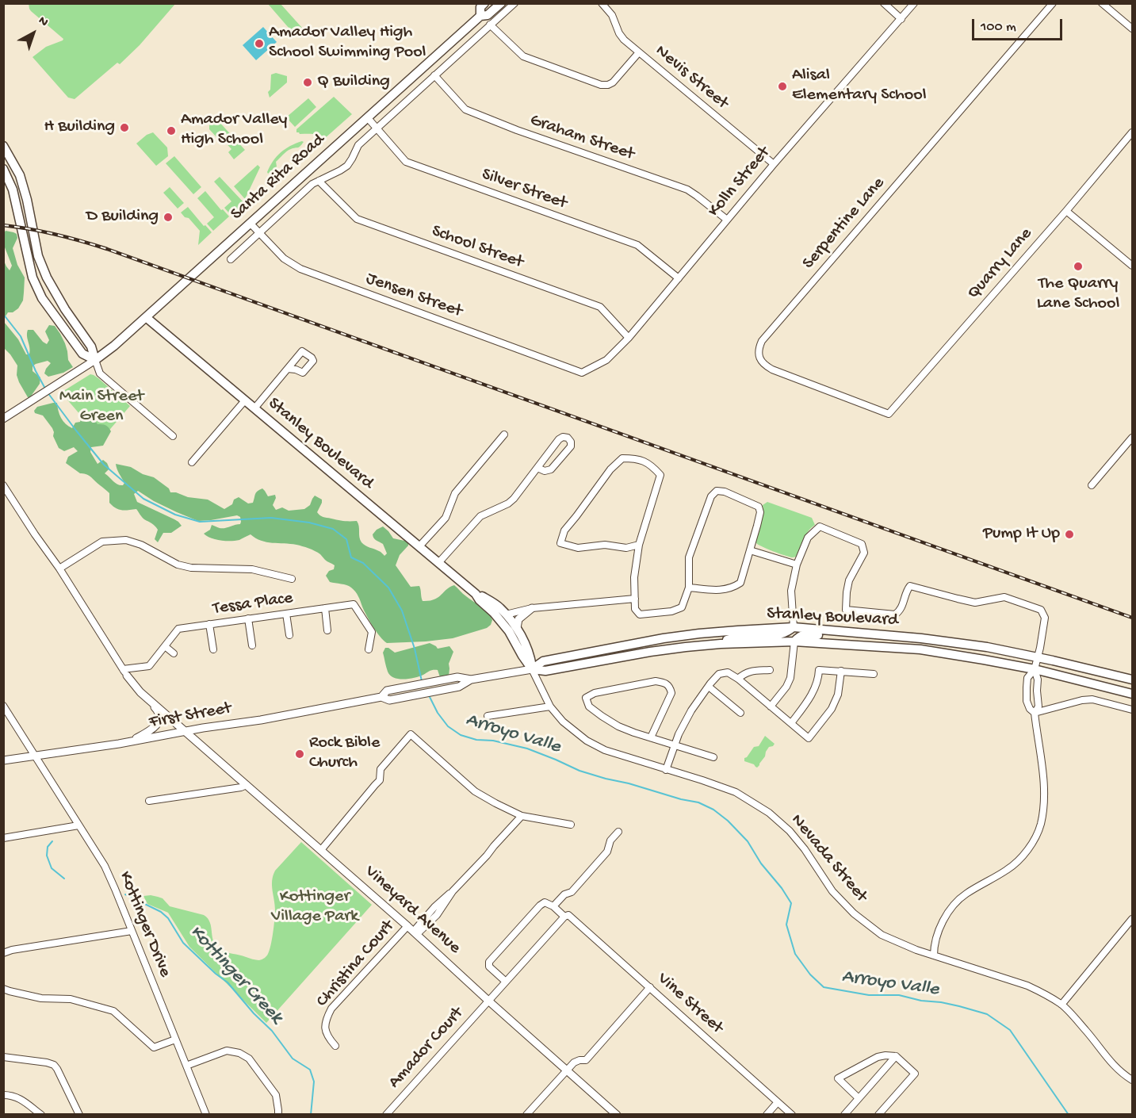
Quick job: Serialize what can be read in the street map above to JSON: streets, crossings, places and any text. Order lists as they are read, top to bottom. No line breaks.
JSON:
{"streets":{"main road":["Santa Rita Road","Stanley Boulevard"],"street":["Nevis Street","Graham Street","Kolln Street","Silver Street","Serpentine Lane","School Street","Quarry Lane","Jensen Street","Tessa Place","First Street","Nevada Street","Vineyard Avenue","Kottinger Drive","Christina Court","Vine Street","Amador Court"]},"crossings":[["Nevis Street","Kolln Street"],["Graham Street","Santa Rita Road"],["Graham Street","Kolln Street"],["Santa Rita Road","Silver Street"],["Santa Rita Road","School Street"],["Santa Rita Road","Jensen Street"],["Santa Rita Road","Stanley Boulevard"],["Kolln Street","Silver Street"],["Kolln Street","School Street"],["Kolln Street","Jensen Street"],["Serpentine Lane","Quarry Lane"],["Stanley Boulevard","Nevada Street"],["First Street","Vineyard Avenue"],["First Street","Kottinger Drive"],["Vineyard Avenue","Christina Court"],["Vineyard Avenue","Amador Court"],["Vine Street","Amador Court"]],"water":["Arroyo Valle","Kottinger Creek"],"parks":["Main Street Green","Kottinger Village Park"],"places":["Amador Valley High School Swimming Pool","Q Building","Alisal Elementary School","H Building","Amador Valley High School","D Building","The Quarry Lane School","Pump It Up","Rock Bible Church"],"scale_bar":"100 m","north":"top right"}
